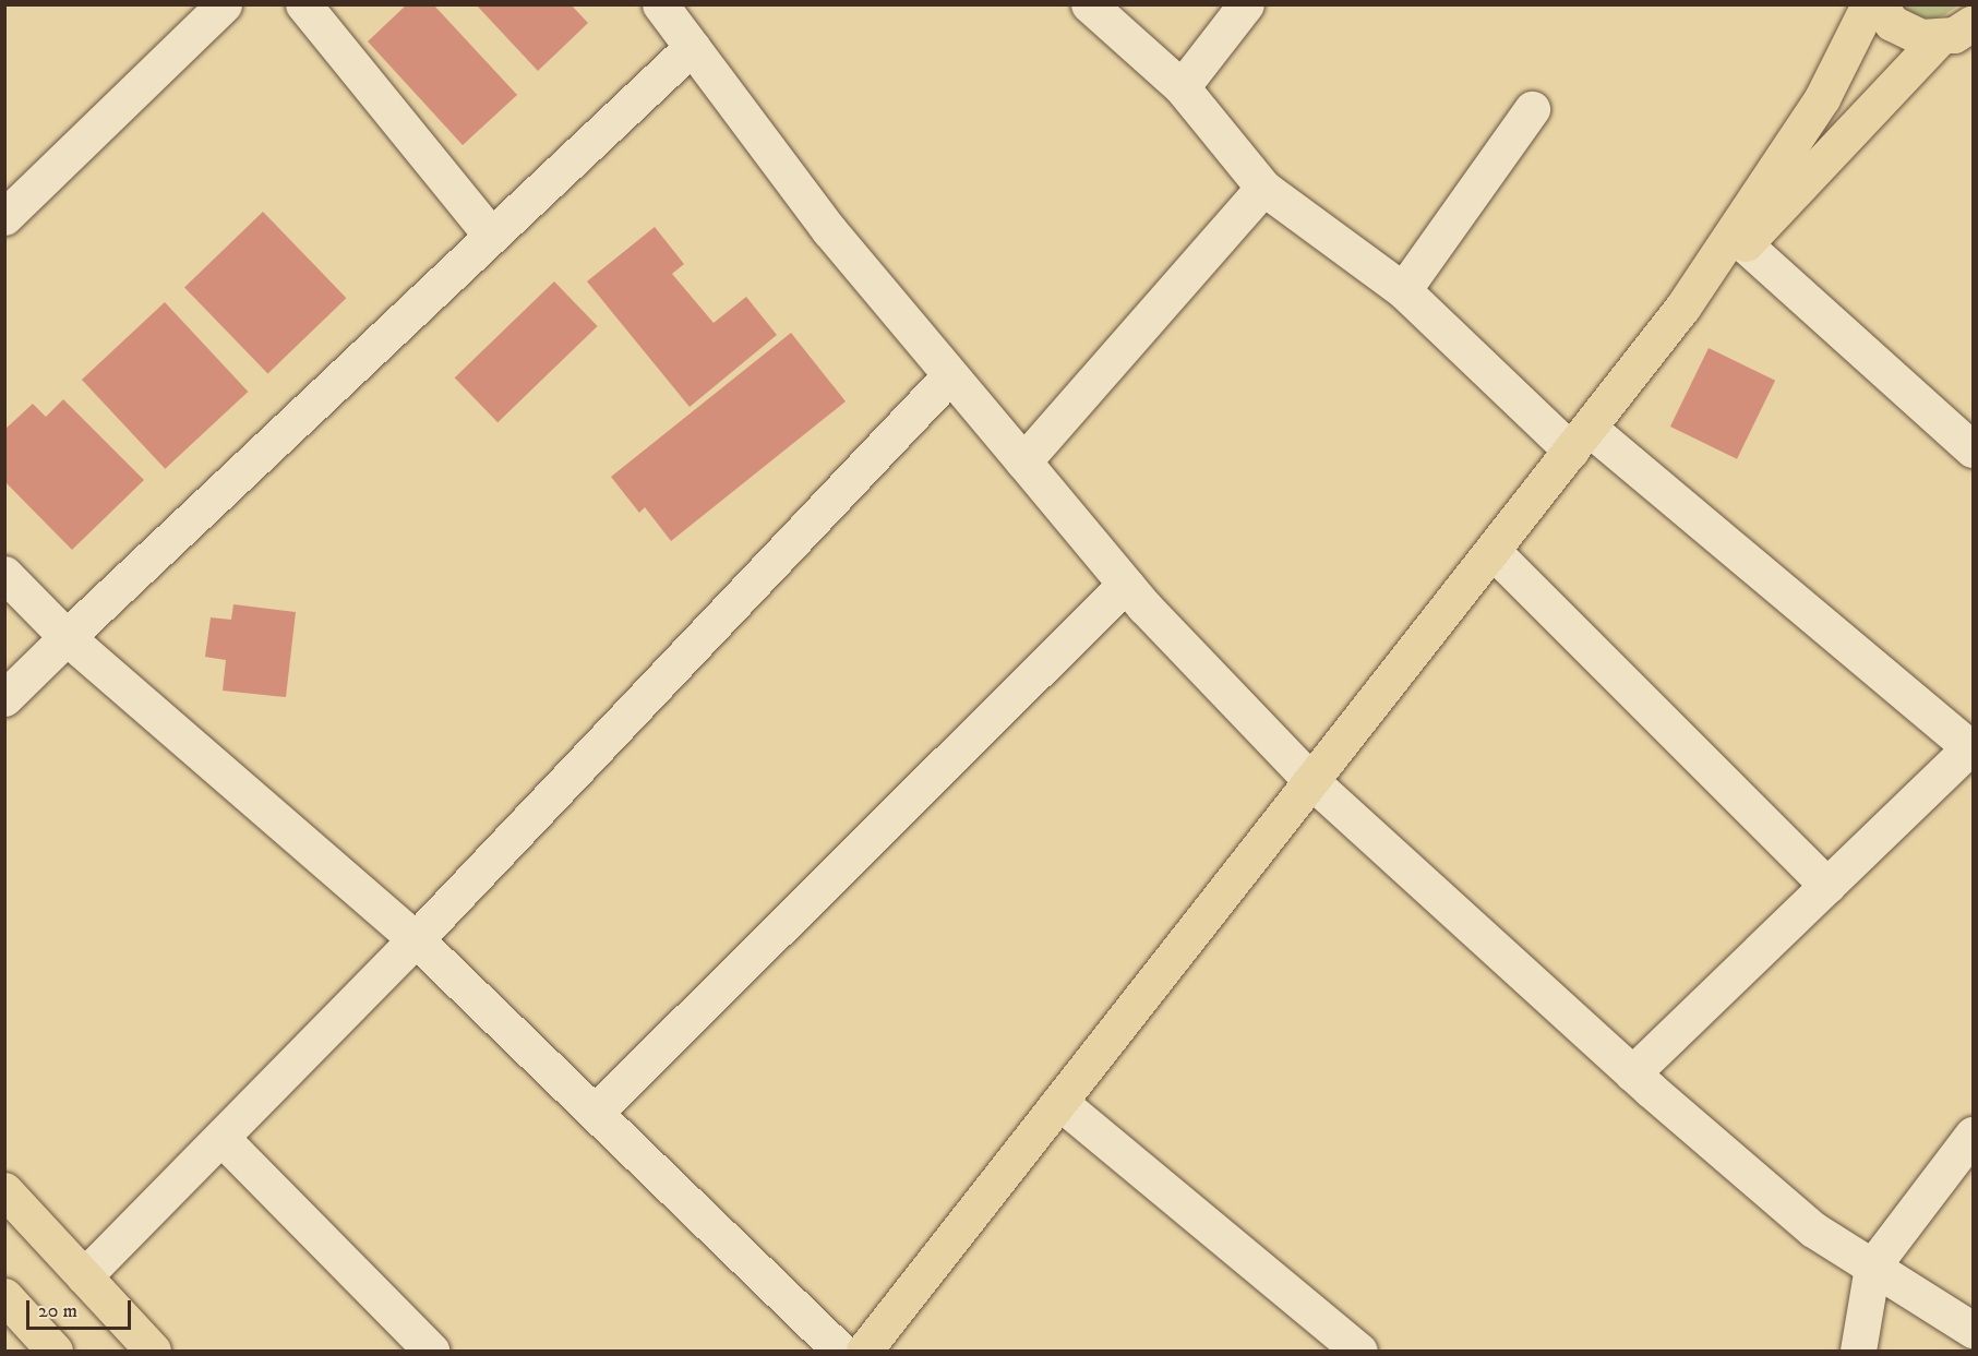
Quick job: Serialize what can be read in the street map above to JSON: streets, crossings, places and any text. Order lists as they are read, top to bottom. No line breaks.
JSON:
{"scale_bar":"20 m"}
